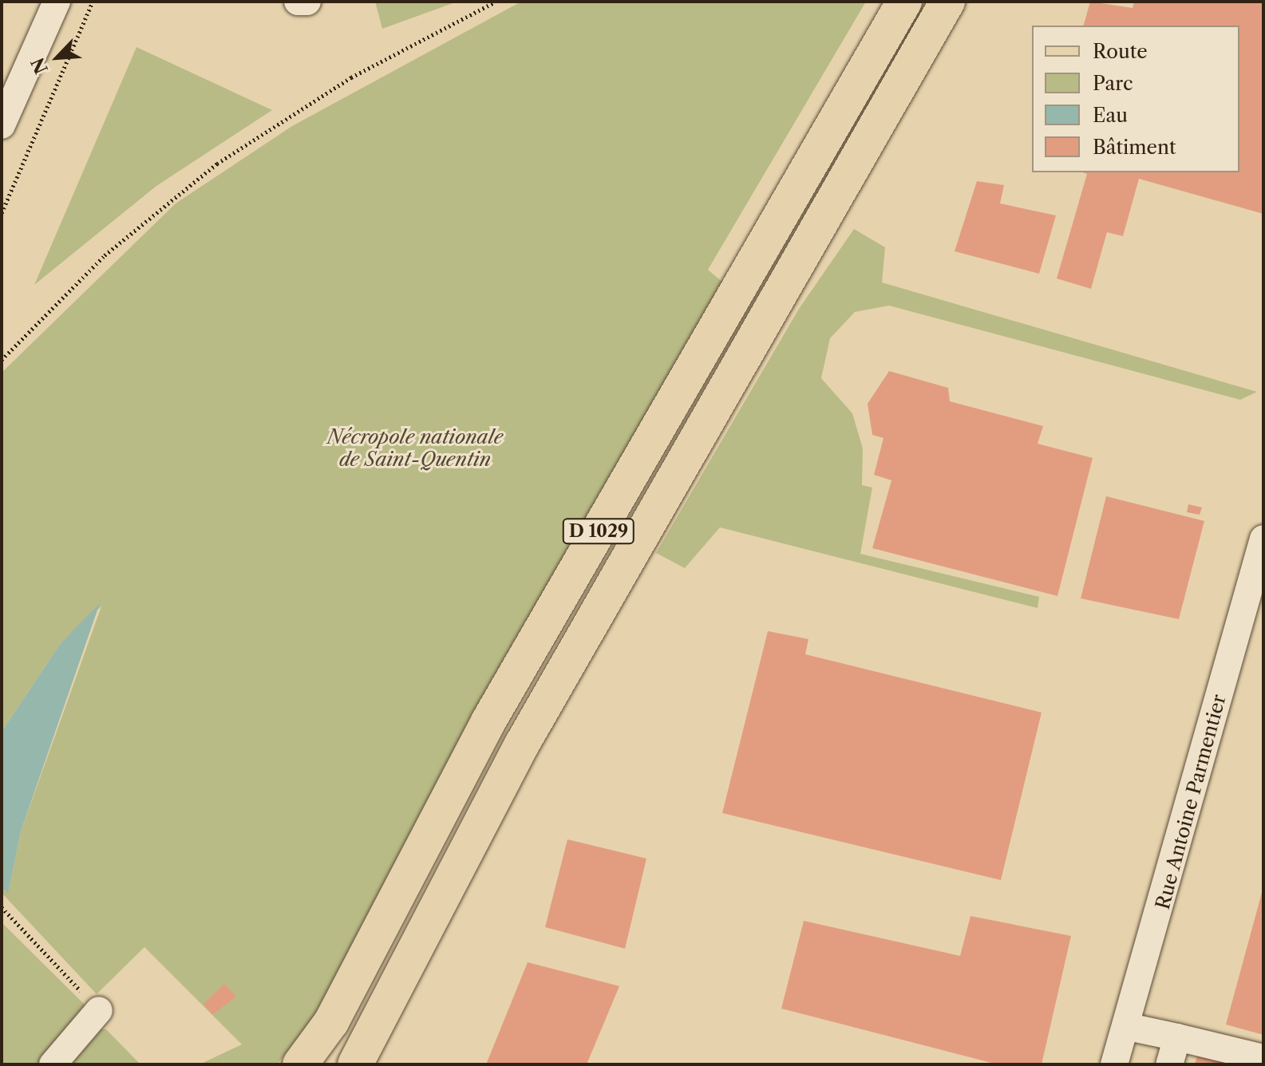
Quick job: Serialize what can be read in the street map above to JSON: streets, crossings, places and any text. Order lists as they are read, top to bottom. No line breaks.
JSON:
{"streets":{"main road":["D 1029"],"street":["Rue Antoine Parmentier"]},"parks":["Nécropole nationale de Saint-Quentin"],"legend":["Route","Parc","Eau","Bâtiment"],"north":"bottom left"}
